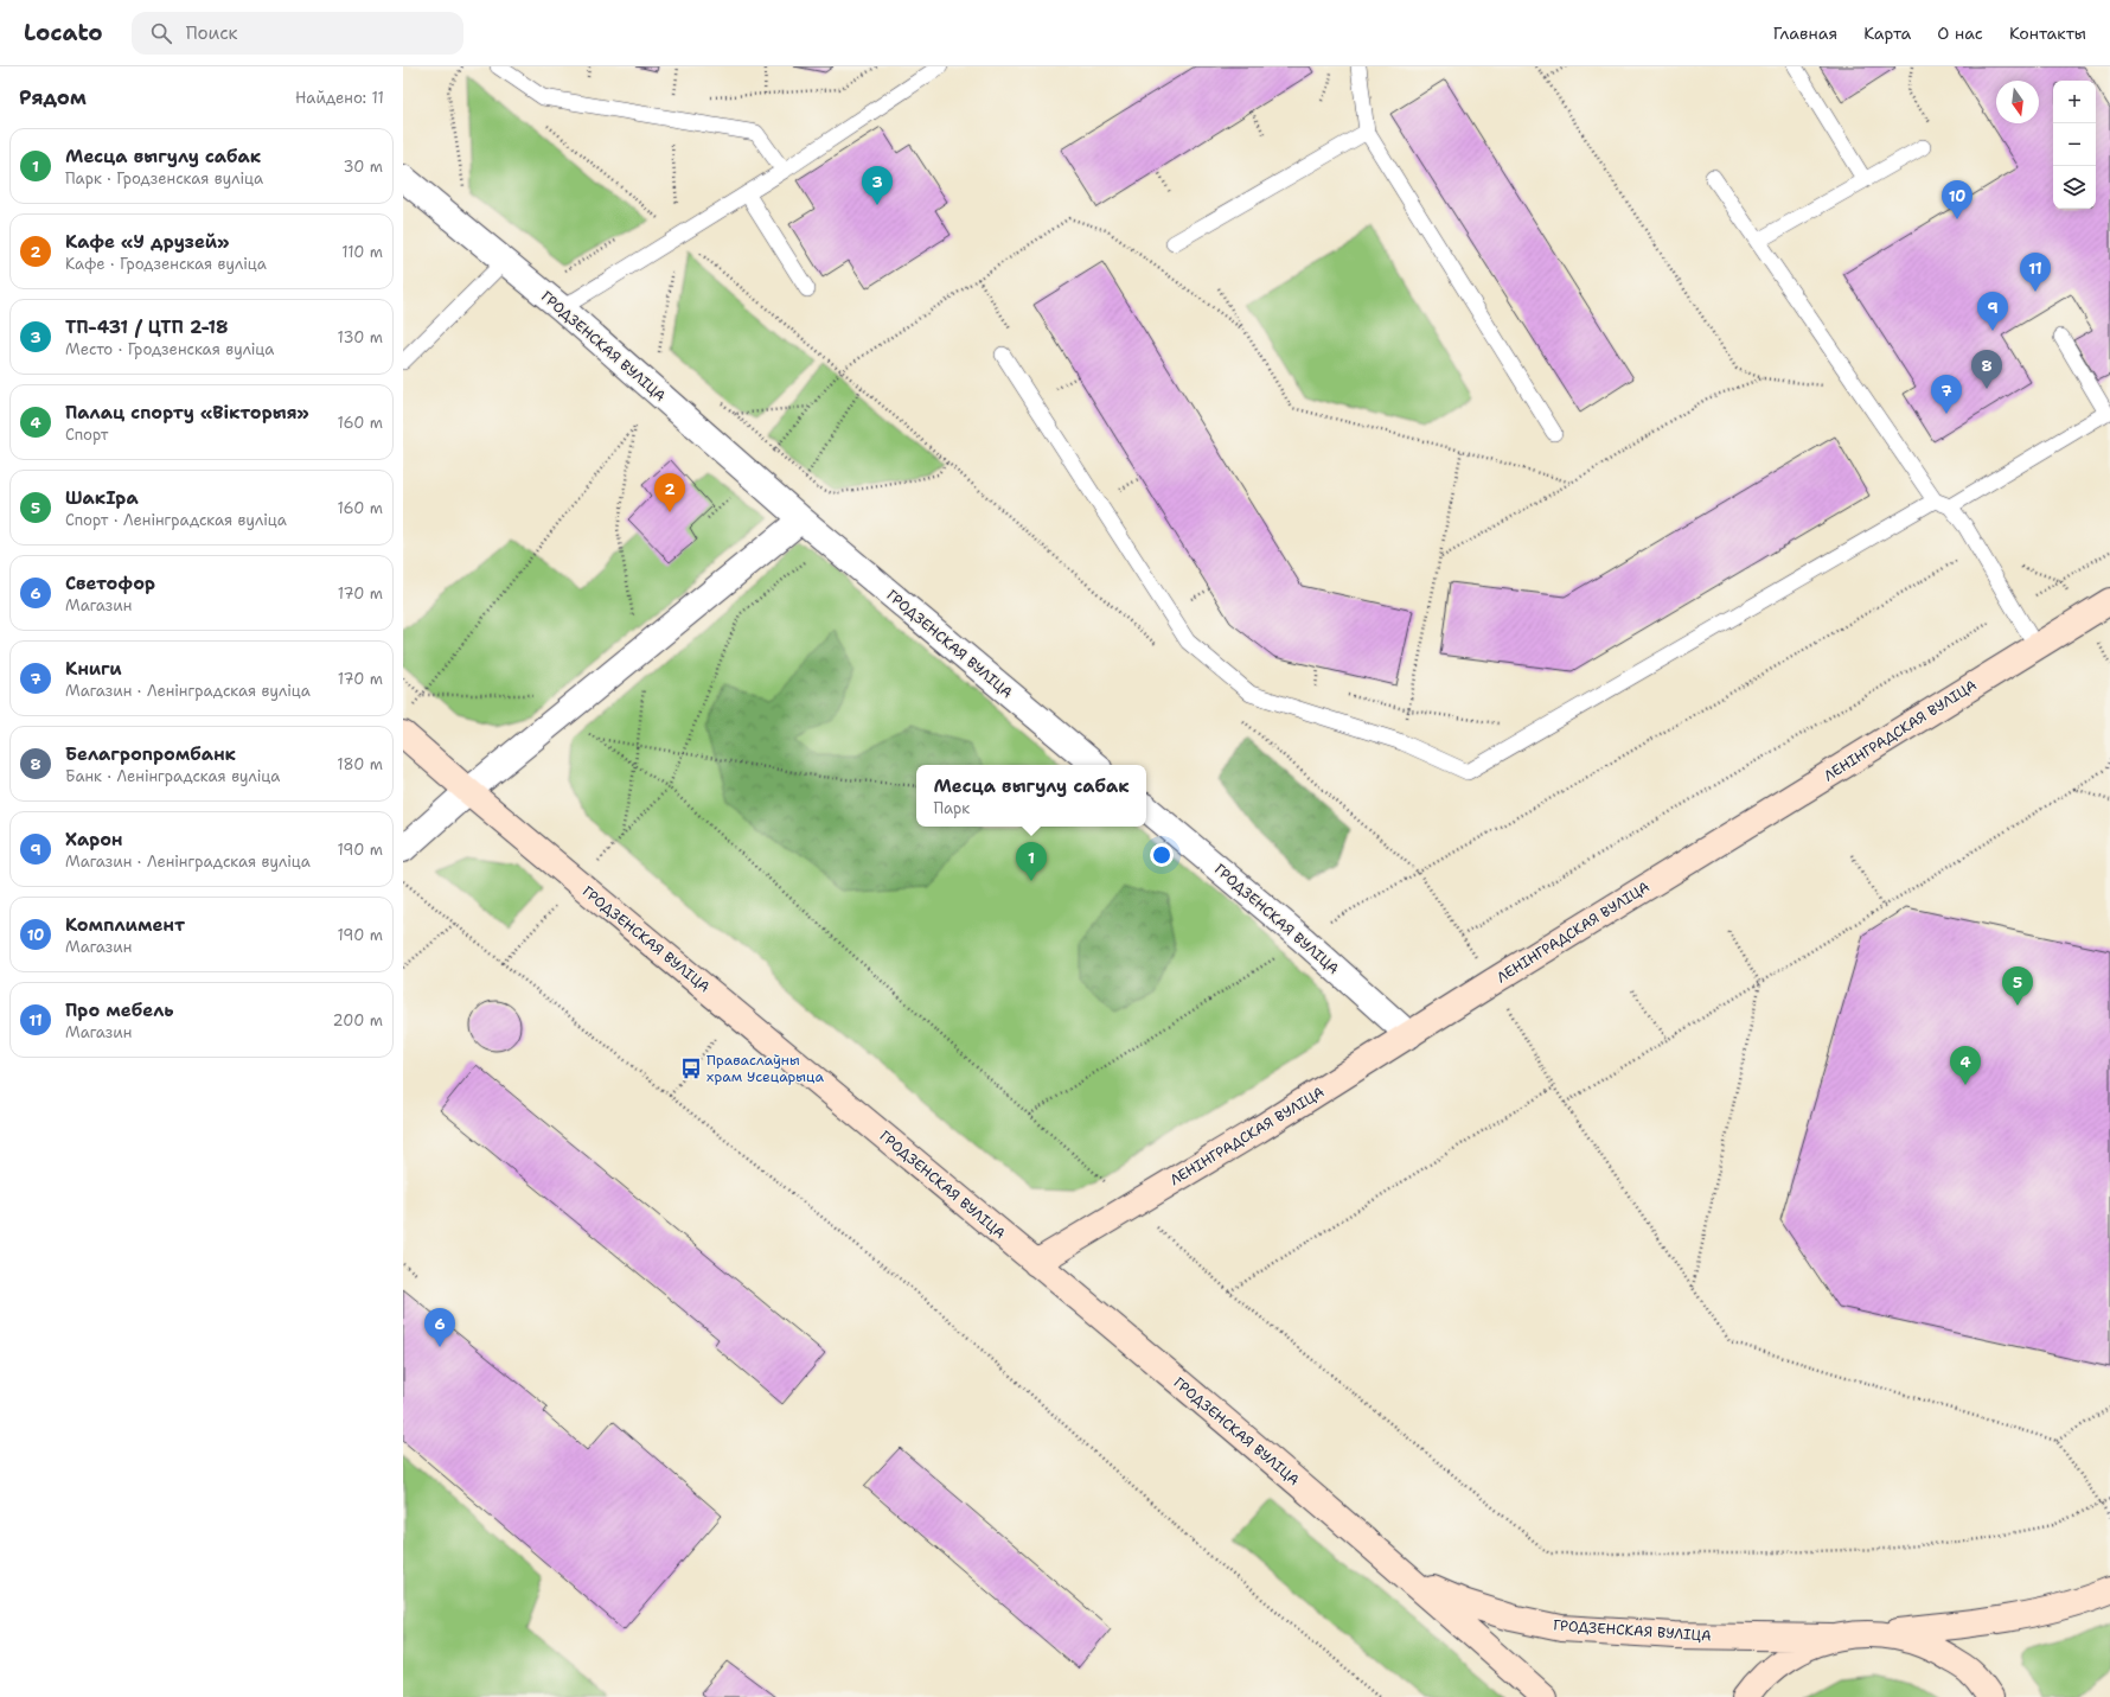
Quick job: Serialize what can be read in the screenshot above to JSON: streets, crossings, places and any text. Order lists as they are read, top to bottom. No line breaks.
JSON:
{"streets":{"main road":["ГРОДЗЕНСКАЯ ВУЛІЦА","ЛЕНІНГРАДСКАЯ ВУЛІЦА"]},"crossings":[["ГРОДЗЕНСКАЯ ВУЛІЦА","ЛЕНІНГРАДСКАЯ ВУЛІЦА"]],"places":{"bus stop":["Праваслаўны храм Усецарыца"]},"north":"bottom","page":{"header":"Locato","search":"Поиск","nav":["Главная","Карта","О нас","Контакты"],"heading":["Рядом","Найдено: 11"],"map_buttons":["+","−"],"list":[{"mark":"1","name":"Месца выгулу сабак","note":"Парк · Гродзенская вуліца","value":"30 m"},{"mark":"2","name":"Кафе «У друзей»","note":"Кафе · Гродзенская вуліца","value":"110 m"},{"mark":"3","name":"ТП-431 / ЦТП 2-18","note":"Место · Гродзенская вуліца","value":"130 m"},{"mark":"4","name":"Палац спорту «Вікторыя»","note":"Спорт","value":"160 m"},{"mark":"5","name":"ШакІра","note":"Спорт · Ленінградская вуліца","value":"160 m"},{"mark":"6","name":"Светофор","note":"Магазин","value":"170 m"},{"mark":"7","name":"Книги","note":"Магазин · Ленінградская вуліца","value":"170 m"},{"mark":"8","name":"Белагропромбанк","note":"Банк · Ленінградская вуліца","value":"180 m"},{"mark":"9","name":"Харон","note":"Магазин · Ленінградская вуліца","value":"190 m"},{"mark":"10","name":"Комплимент","note":"Магазин","value":"190 m"},{"mark":"11","name":"Про мебель","note":"Магазин","value":"200 m"}],"pins":["3","10","11","9","8","7","2","1","5","4","6"],"popup":["Месца выгулу сабак","Парк"]}}
